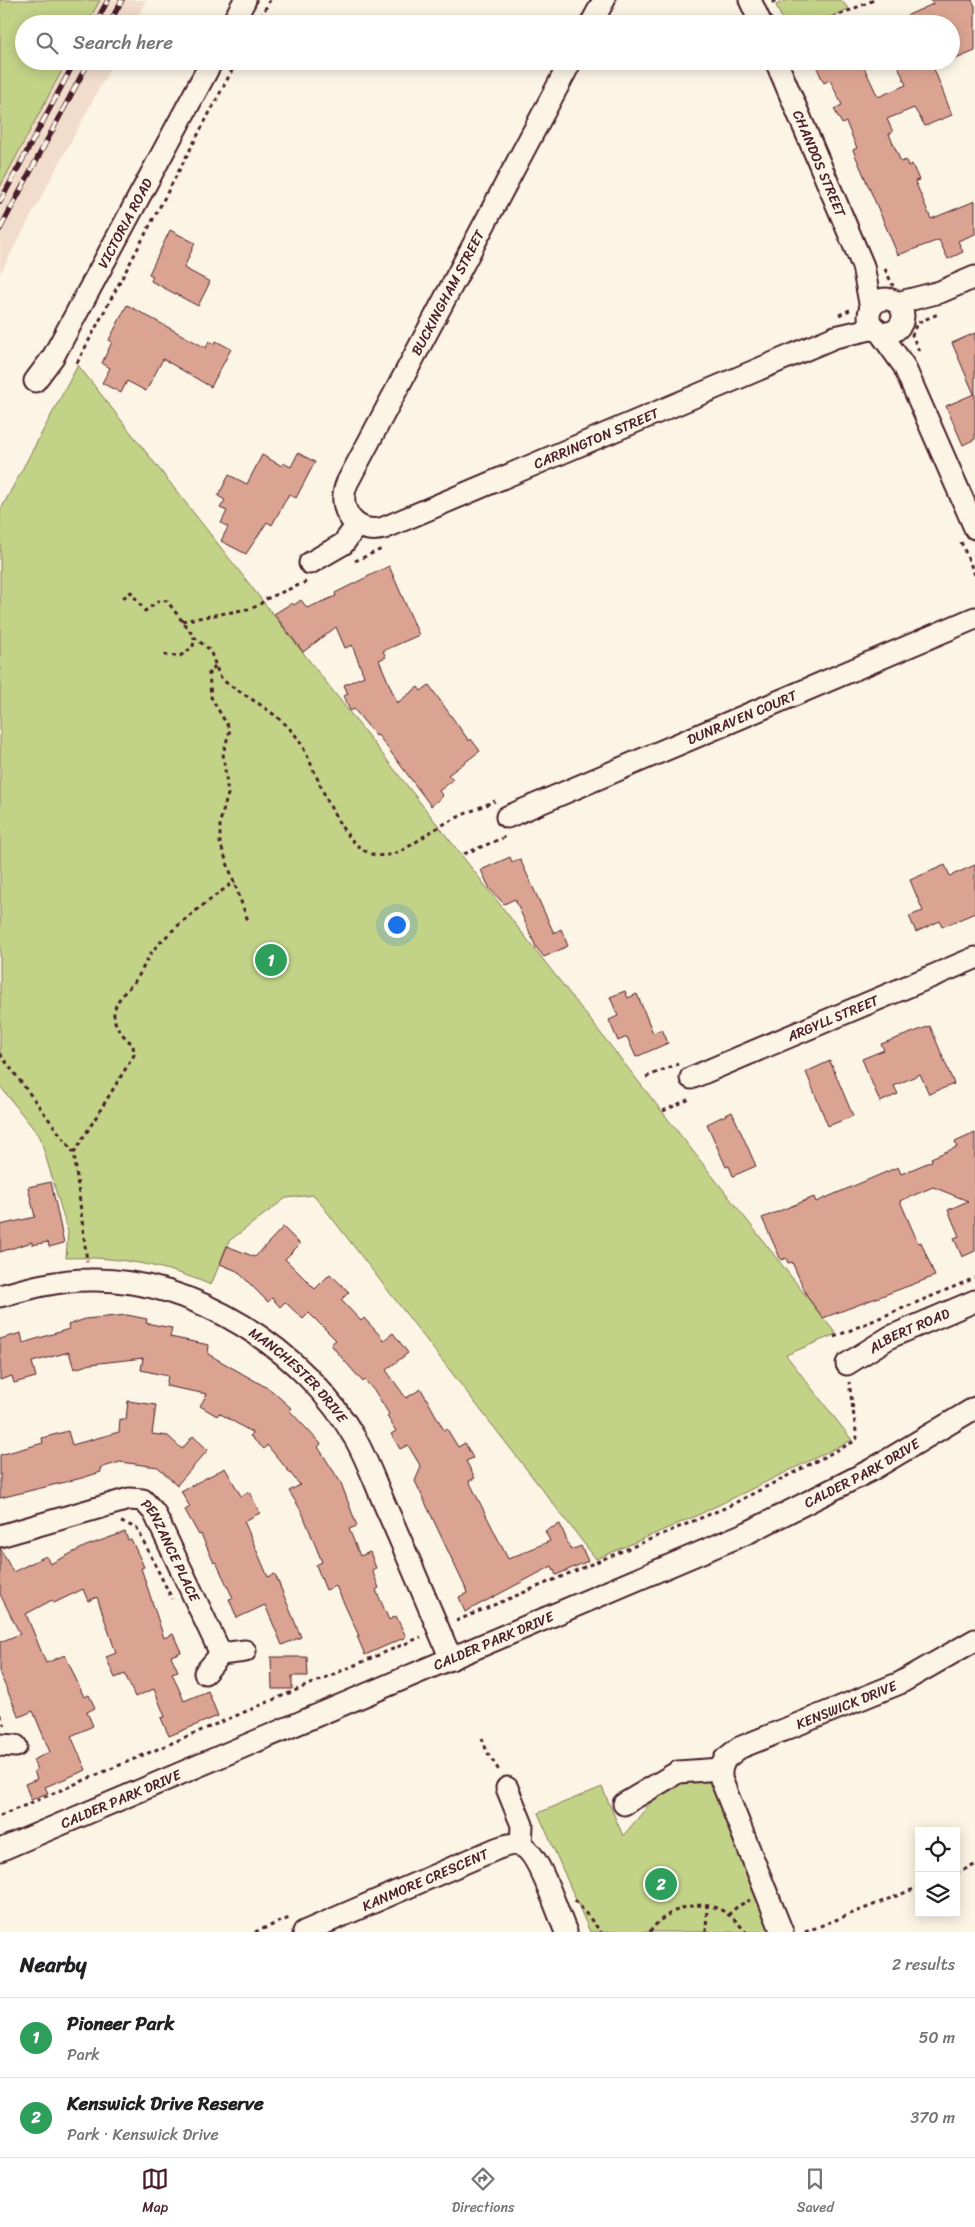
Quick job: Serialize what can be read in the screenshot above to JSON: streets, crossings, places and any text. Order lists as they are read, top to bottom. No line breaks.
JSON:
{"streets":{"street":["CHANDOS STREET","VICTORIA ROAD","BUCKINGHAM STREET","CARRINGTON STREET","DUNRAVEN COURT","ARGYLL STREET","ALBERT ROAD","MANCHESTER DRIVE","CALDER PARK DRIVE","PENZANCE PLACE","KENSWICK DRIVE","KANMORE CRESCENT"]},"crossings":[["BUCKINGHAM STREET","CARRINGTON STREET"],["MANCHESTER DRIVE","CALDER PARK DRIVE"]],"page":{"search":"Search here","pins":["1","2"],"heading":["Nearby","2 results"],"list":[{"mark":"1","name":"Pioneer Park","note":"Park","value":"50 m"},{"mark":"2","name":"Kenswick Drive Reserve","note":"Park · Kenswick Drive","value":"370 m"}],"nav":["Map","Directions","Saved"]}}
